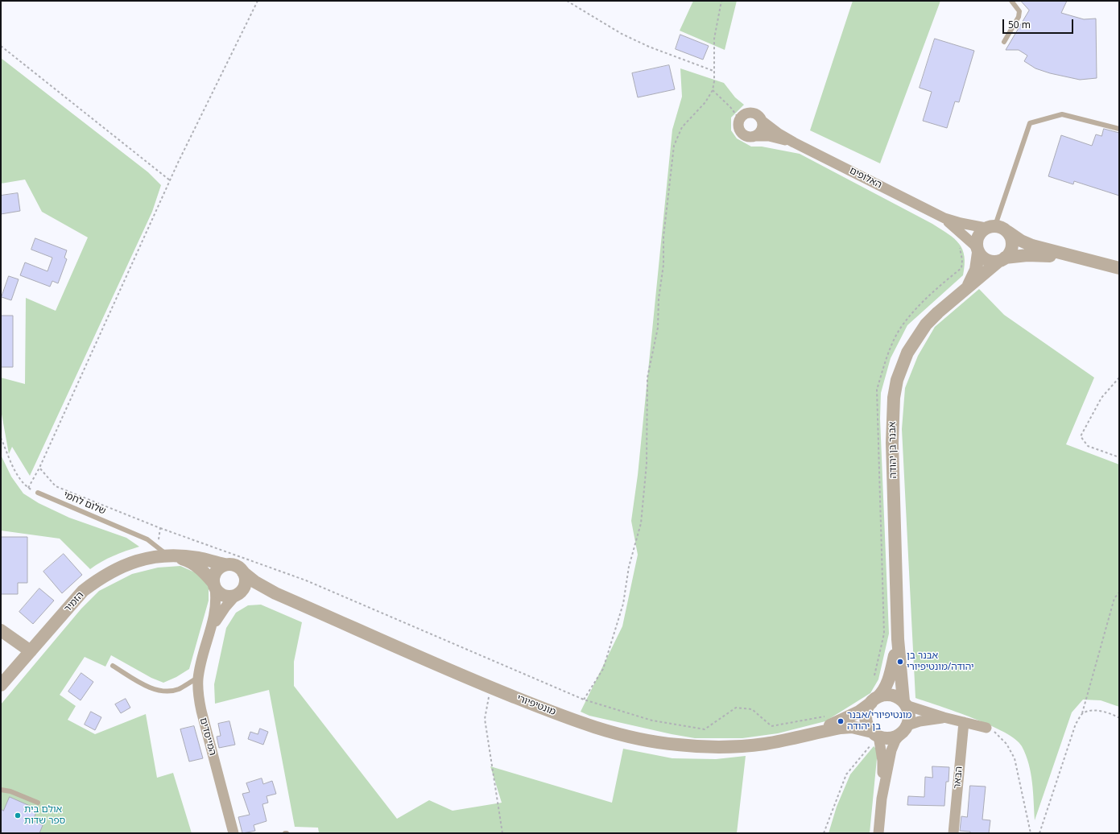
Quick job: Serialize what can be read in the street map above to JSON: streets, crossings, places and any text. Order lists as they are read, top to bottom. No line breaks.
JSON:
{"streets":{"street":["האלופים","אבנר בן יהודה","הזמיר","מונטיפיורי","המייסדים","הבאר"],"lane":["שלום לחמי"]},"crossings":[["האלופים","אבנר בן יהודה"],["אבנר בן יהודה","מונטיפיורי"],["שלום לחמי","הזמיר"],["הזמיר","מונטיפיורי"],["הזמיר","המייסדים"],["מונטיפיורי","המייסדים"]],"places":["אבנר בן יהודה/מונטיפיורי","מונטיפיורי/אבנר בן יהודה","אולם בית ספר שדות"],"scale_bar":"50 m"}
